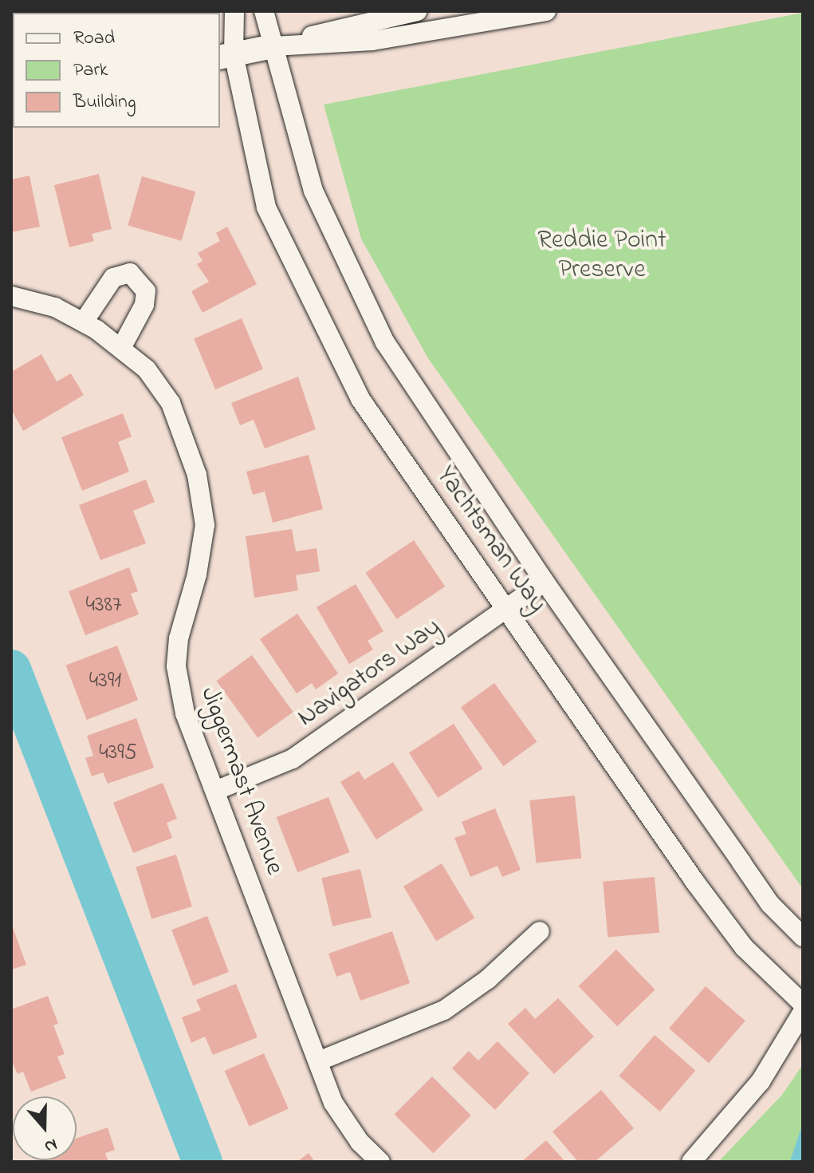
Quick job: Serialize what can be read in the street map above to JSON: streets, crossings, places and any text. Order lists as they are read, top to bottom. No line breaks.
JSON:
{"streets":{"street":["Yachtsman Way","Navigators Way","Jiggermast Avenue"]},"crossings":[["Yachtsman Way","Navigators Way"],["Navigators Way","Jiggermast Avenue"]],"parks":["Reddie Point Preserve"],"house_numbers":["4387","4391","4395"],"legend":["Road","Park","Building"],"north":"bottom"}
